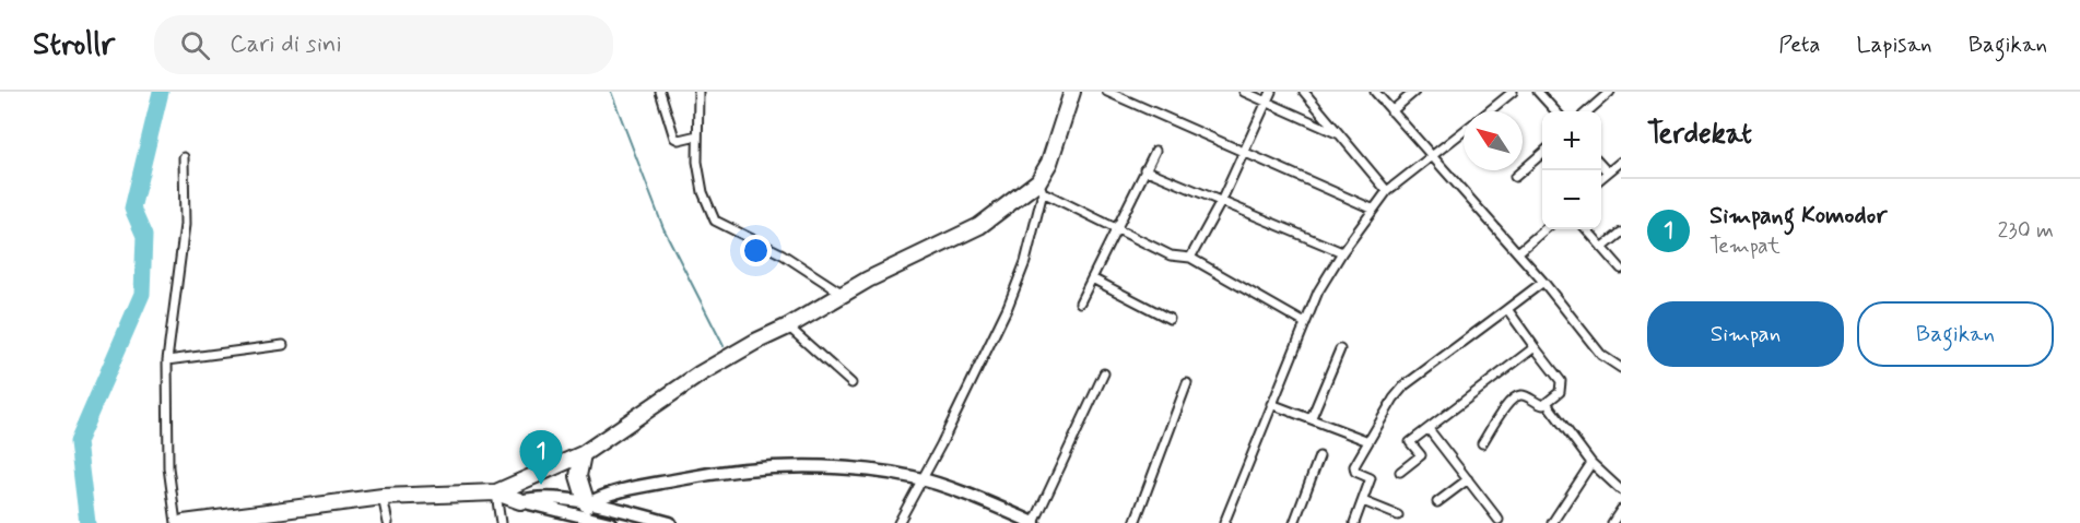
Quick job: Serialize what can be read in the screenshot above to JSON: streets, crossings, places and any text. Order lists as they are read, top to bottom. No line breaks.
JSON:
{"north":"top left","page":{"header":"Strollr","search":"Cari di sini","nav":["Peta","Lapisan","Bagikan"],"heading":"Terdekat","map_buttons":["+","−"],"list":[{"mark":"1","name":"Simpang Komodor","note":"Tempat","value":"230 m"}],"buttons":["Simpan","Bagikan"],"pins":"1"}}
